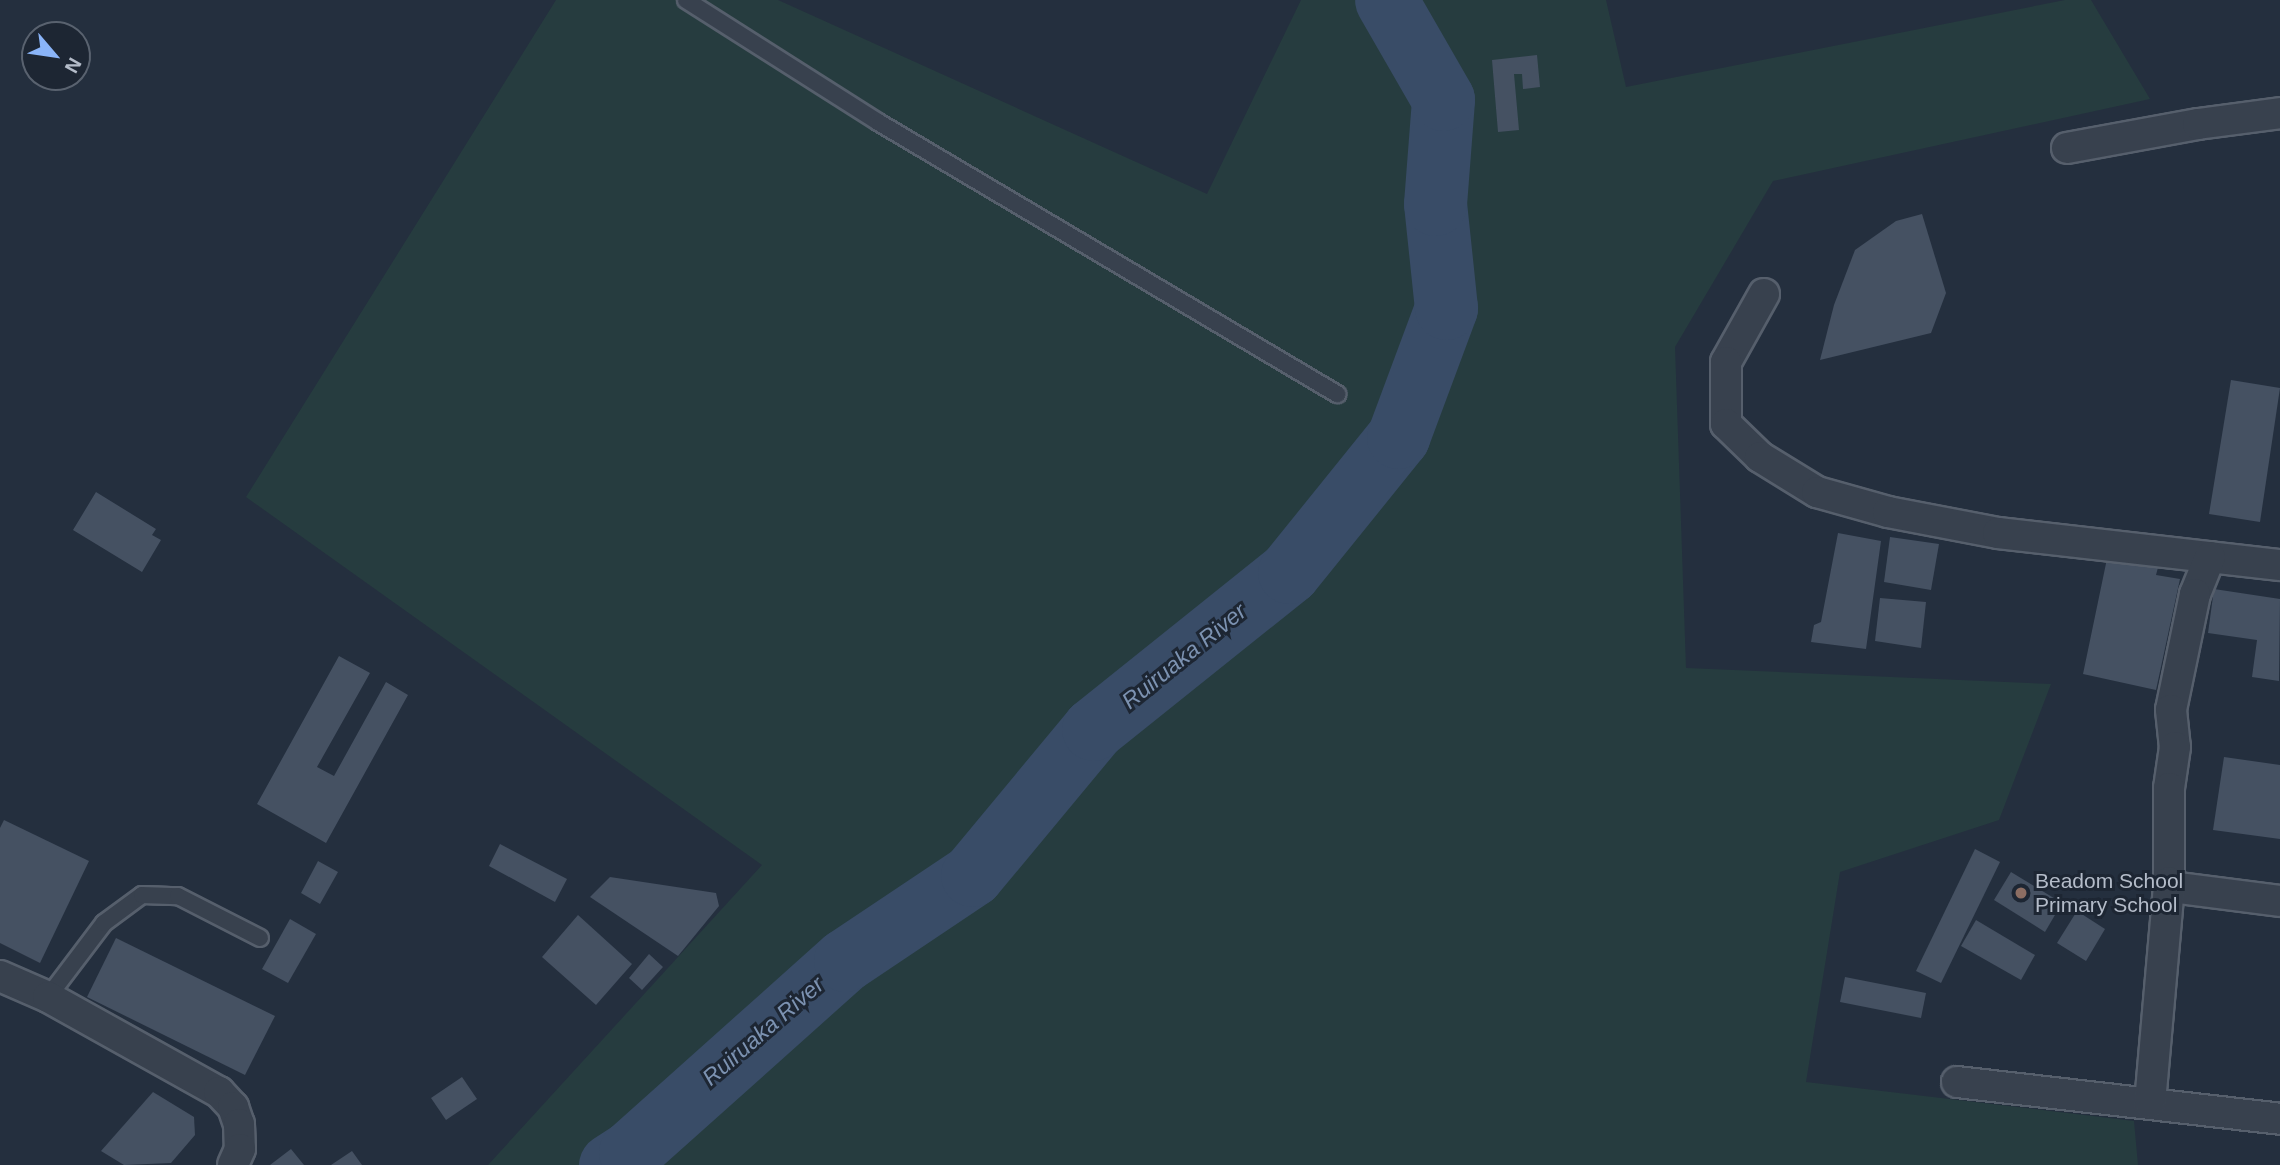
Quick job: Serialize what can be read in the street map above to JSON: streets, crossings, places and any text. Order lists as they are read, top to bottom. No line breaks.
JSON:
{"water":["Ruiruaka River"],"places":["Beadom School Primary School"],"north":"bottom right"}
